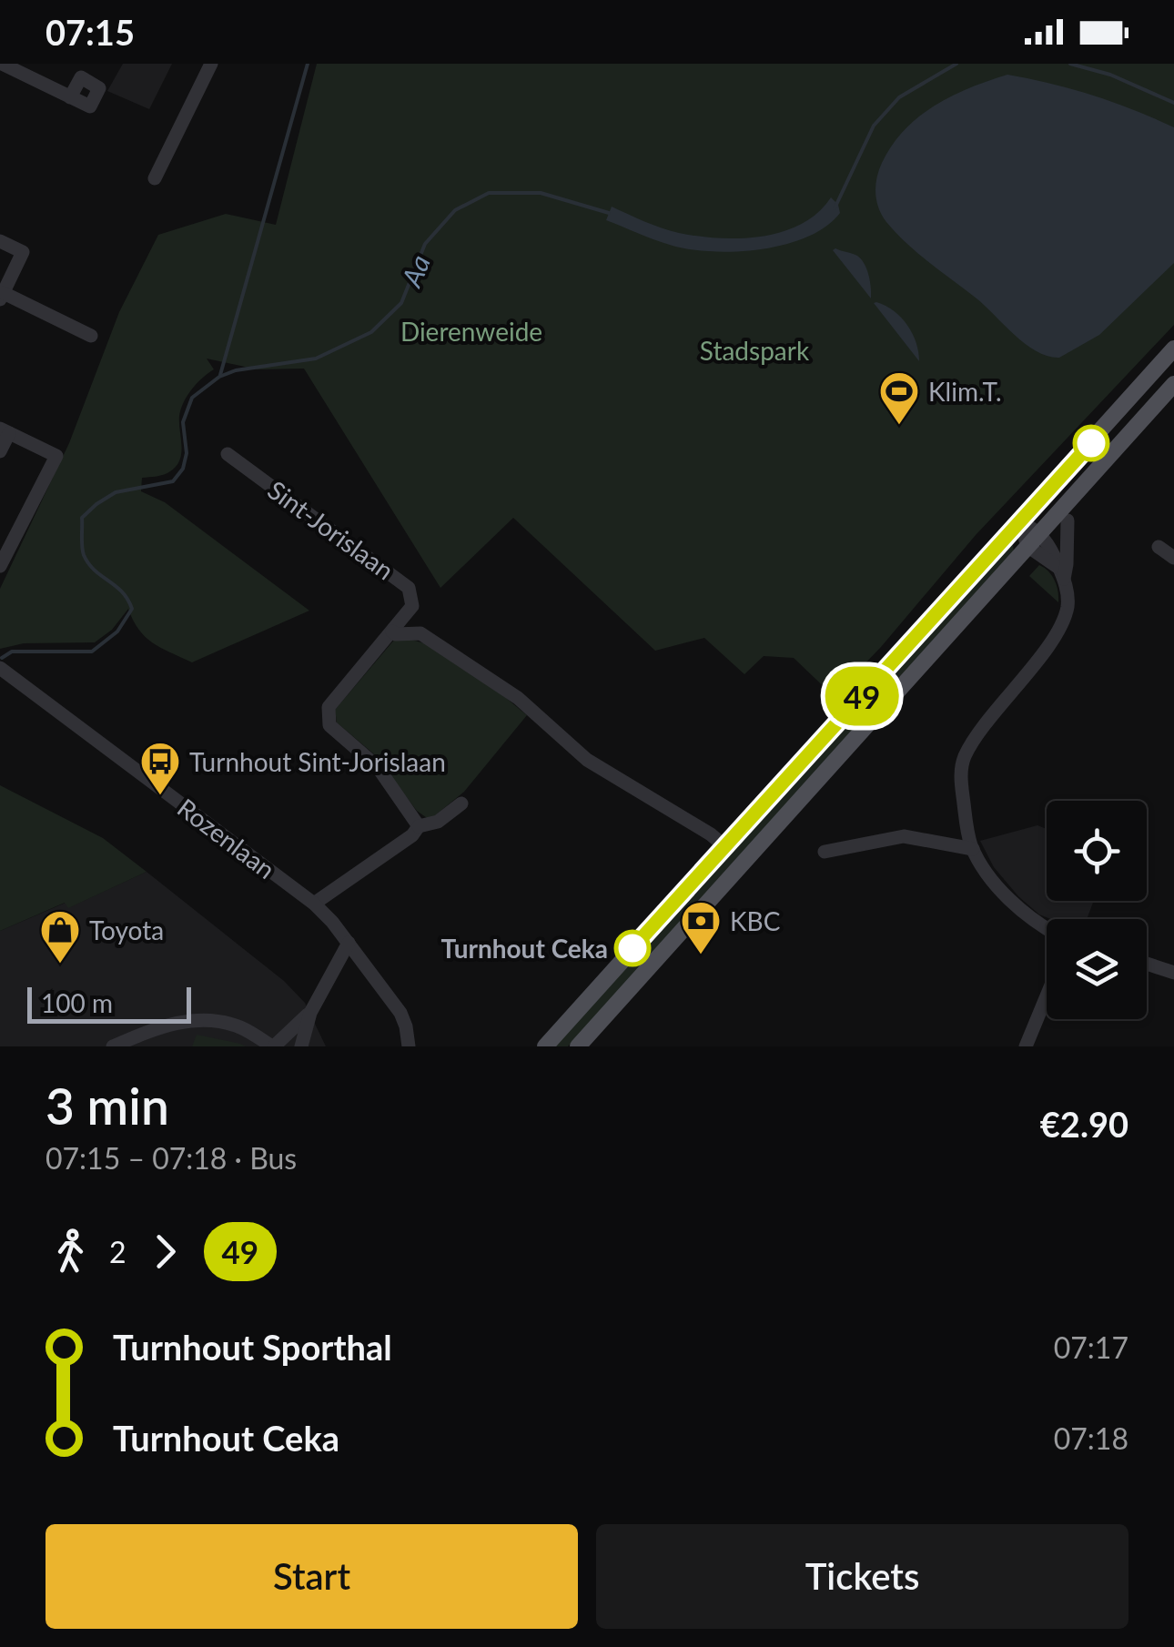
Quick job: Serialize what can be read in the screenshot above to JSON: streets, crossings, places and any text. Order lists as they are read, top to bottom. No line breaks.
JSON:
{"streets":{"street":["Sint-Jorislaan","Rozenlaan"]},"water":["Aa"],"parks":["Dierenweide","Stadspark"],"places":{"sports":["Klim.T."],"bus stop":["Turnhout Sint-Jorislaan"],"other":["Turnhout Ceka"],"bank":["KBC"],"shop":["Toyota"]},"lines":["bus line 49"],"scale_bar":"100 m","page":{"status":"07:15","on_map":"49","scale":"100 m","heading":["3 min","07:15 – 07:18 · Bus","€2.90"],"legs":["2","49"],"list":[{"name":"Turnhout Sporthal","value":"07:17"},{"name":"Turnhout Ceka","value":"07:18"}],"buttons":["Start","Tickets"]}}
